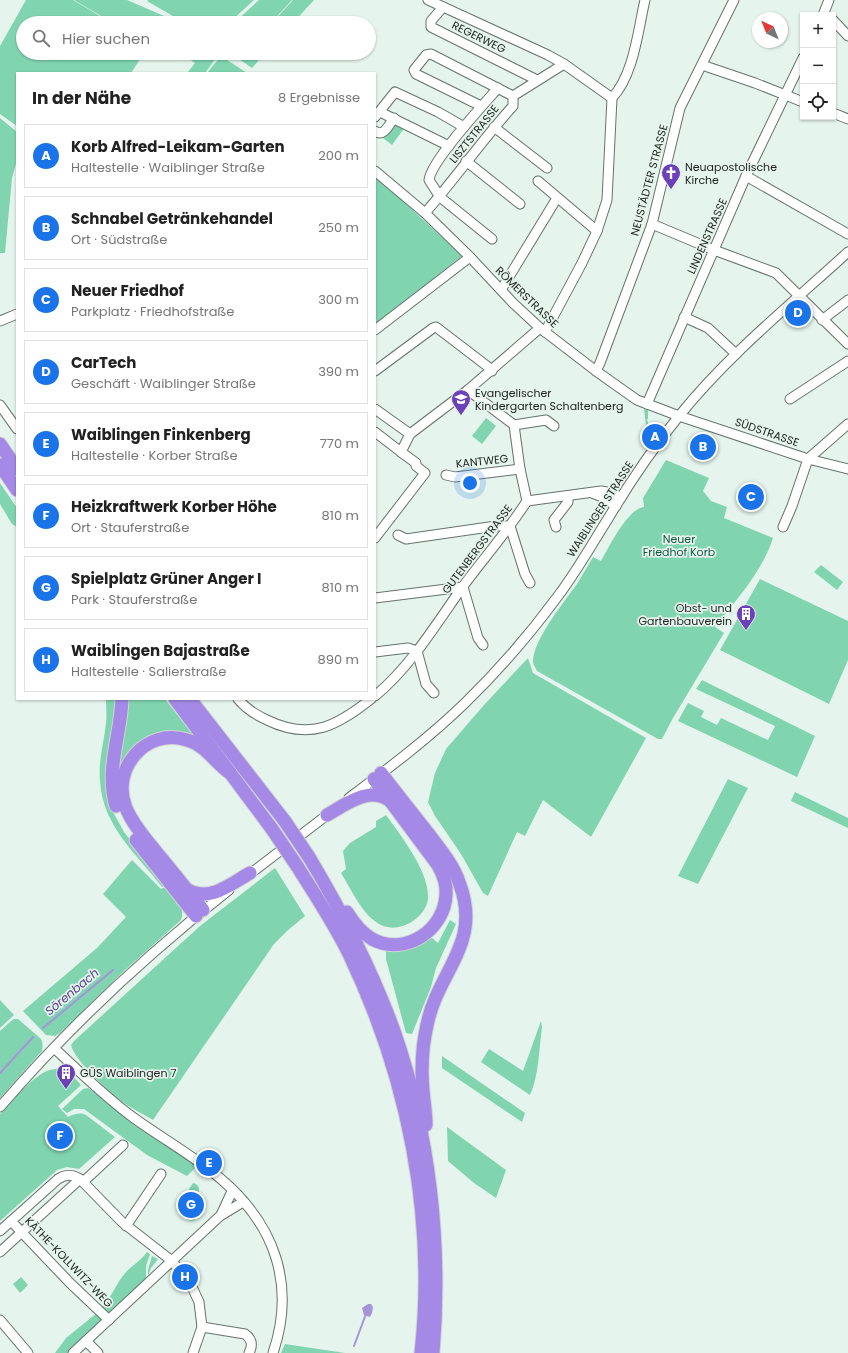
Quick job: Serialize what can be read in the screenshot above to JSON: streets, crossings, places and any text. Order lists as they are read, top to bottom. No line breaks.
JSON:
{"streets":{"street":["REGERWEG","LISZTSTRASSE","NEUSTÄDTER STRASSE","LINDENSTRASSE","RÖMERSTRASSE","SÜDSTRASSE","KANTWEG","WAIBLINGER STRASSE","GUTENBERGSTRASSE","KÄTHE-KOLLWITZ-WEG"]},"crossings":[["LISZTSTRASSE","RÖMERSTRASSE"],["NEUSTÄDTER STRASSE","RÖMERSTRASSE"],["LINDENSTRASSE","RÖMERSTRASSE"],["RÖMERSTRASSE","SÜDSTRASSE"],["RÖMERSTRASSE","WAIBLINGER STRASSE"],["SÜDSTRASSE","WAIBLINGER STRASSE"],["KANTWEG","GUTENBERGSTRASSE"]],"water":["Sörenbach"],"parks":["Neuer Friedhof Korb"],"places":{"church":["Neuapostolische Kirche"],"school or university":["Evangelischer Kindergarten Schaltenberg"],"building":["Obst- und Gartenbauverein","GÜS Waiblingen 7"]},"north":"top left","page":{"map_buttons":["+","−"],"search":"Hier suchen","heading":["In der Nähe","8 Ergebnisse"],"list":[{"mark":"A","name":"Korb Alfred-Leikam-Garten","note":"Haltestelle · Waiblinger Straße","value":"200 m"},{"mark":"B","name":"Schnabel Getränkehandel","note":"Ort · Südstraße","value":"250 m"},{"mark":"C","name":"Neuer Friedhof","note":"Parkplatz · Friedhofstraße","value":"300 m"},{"mark":"D","name":"CarTech","note":"Geschäft · Waiblinger Straße","value":"390 m"},{"mark":"E","name":"Waiblingen Finkenberg","note":"Haltestelle · Korber Straße","value":"770 m"},{"mark":"F","name":"Heizkraftwerk Korber Höhe","note":"Ort · Stauferstraße","value":"810 m"},{"mark":"G","name":"Spielplatz Grüner Anger I","note":"Park · Stauferstraße","value":"810 m"},{"mark":"H","name":"Waiblingen Bajastraße","note":"Haltestelle · Salierstraße","value":"890 m"}],"pins":["D","A","B","C","F","E","G","H"]}}
